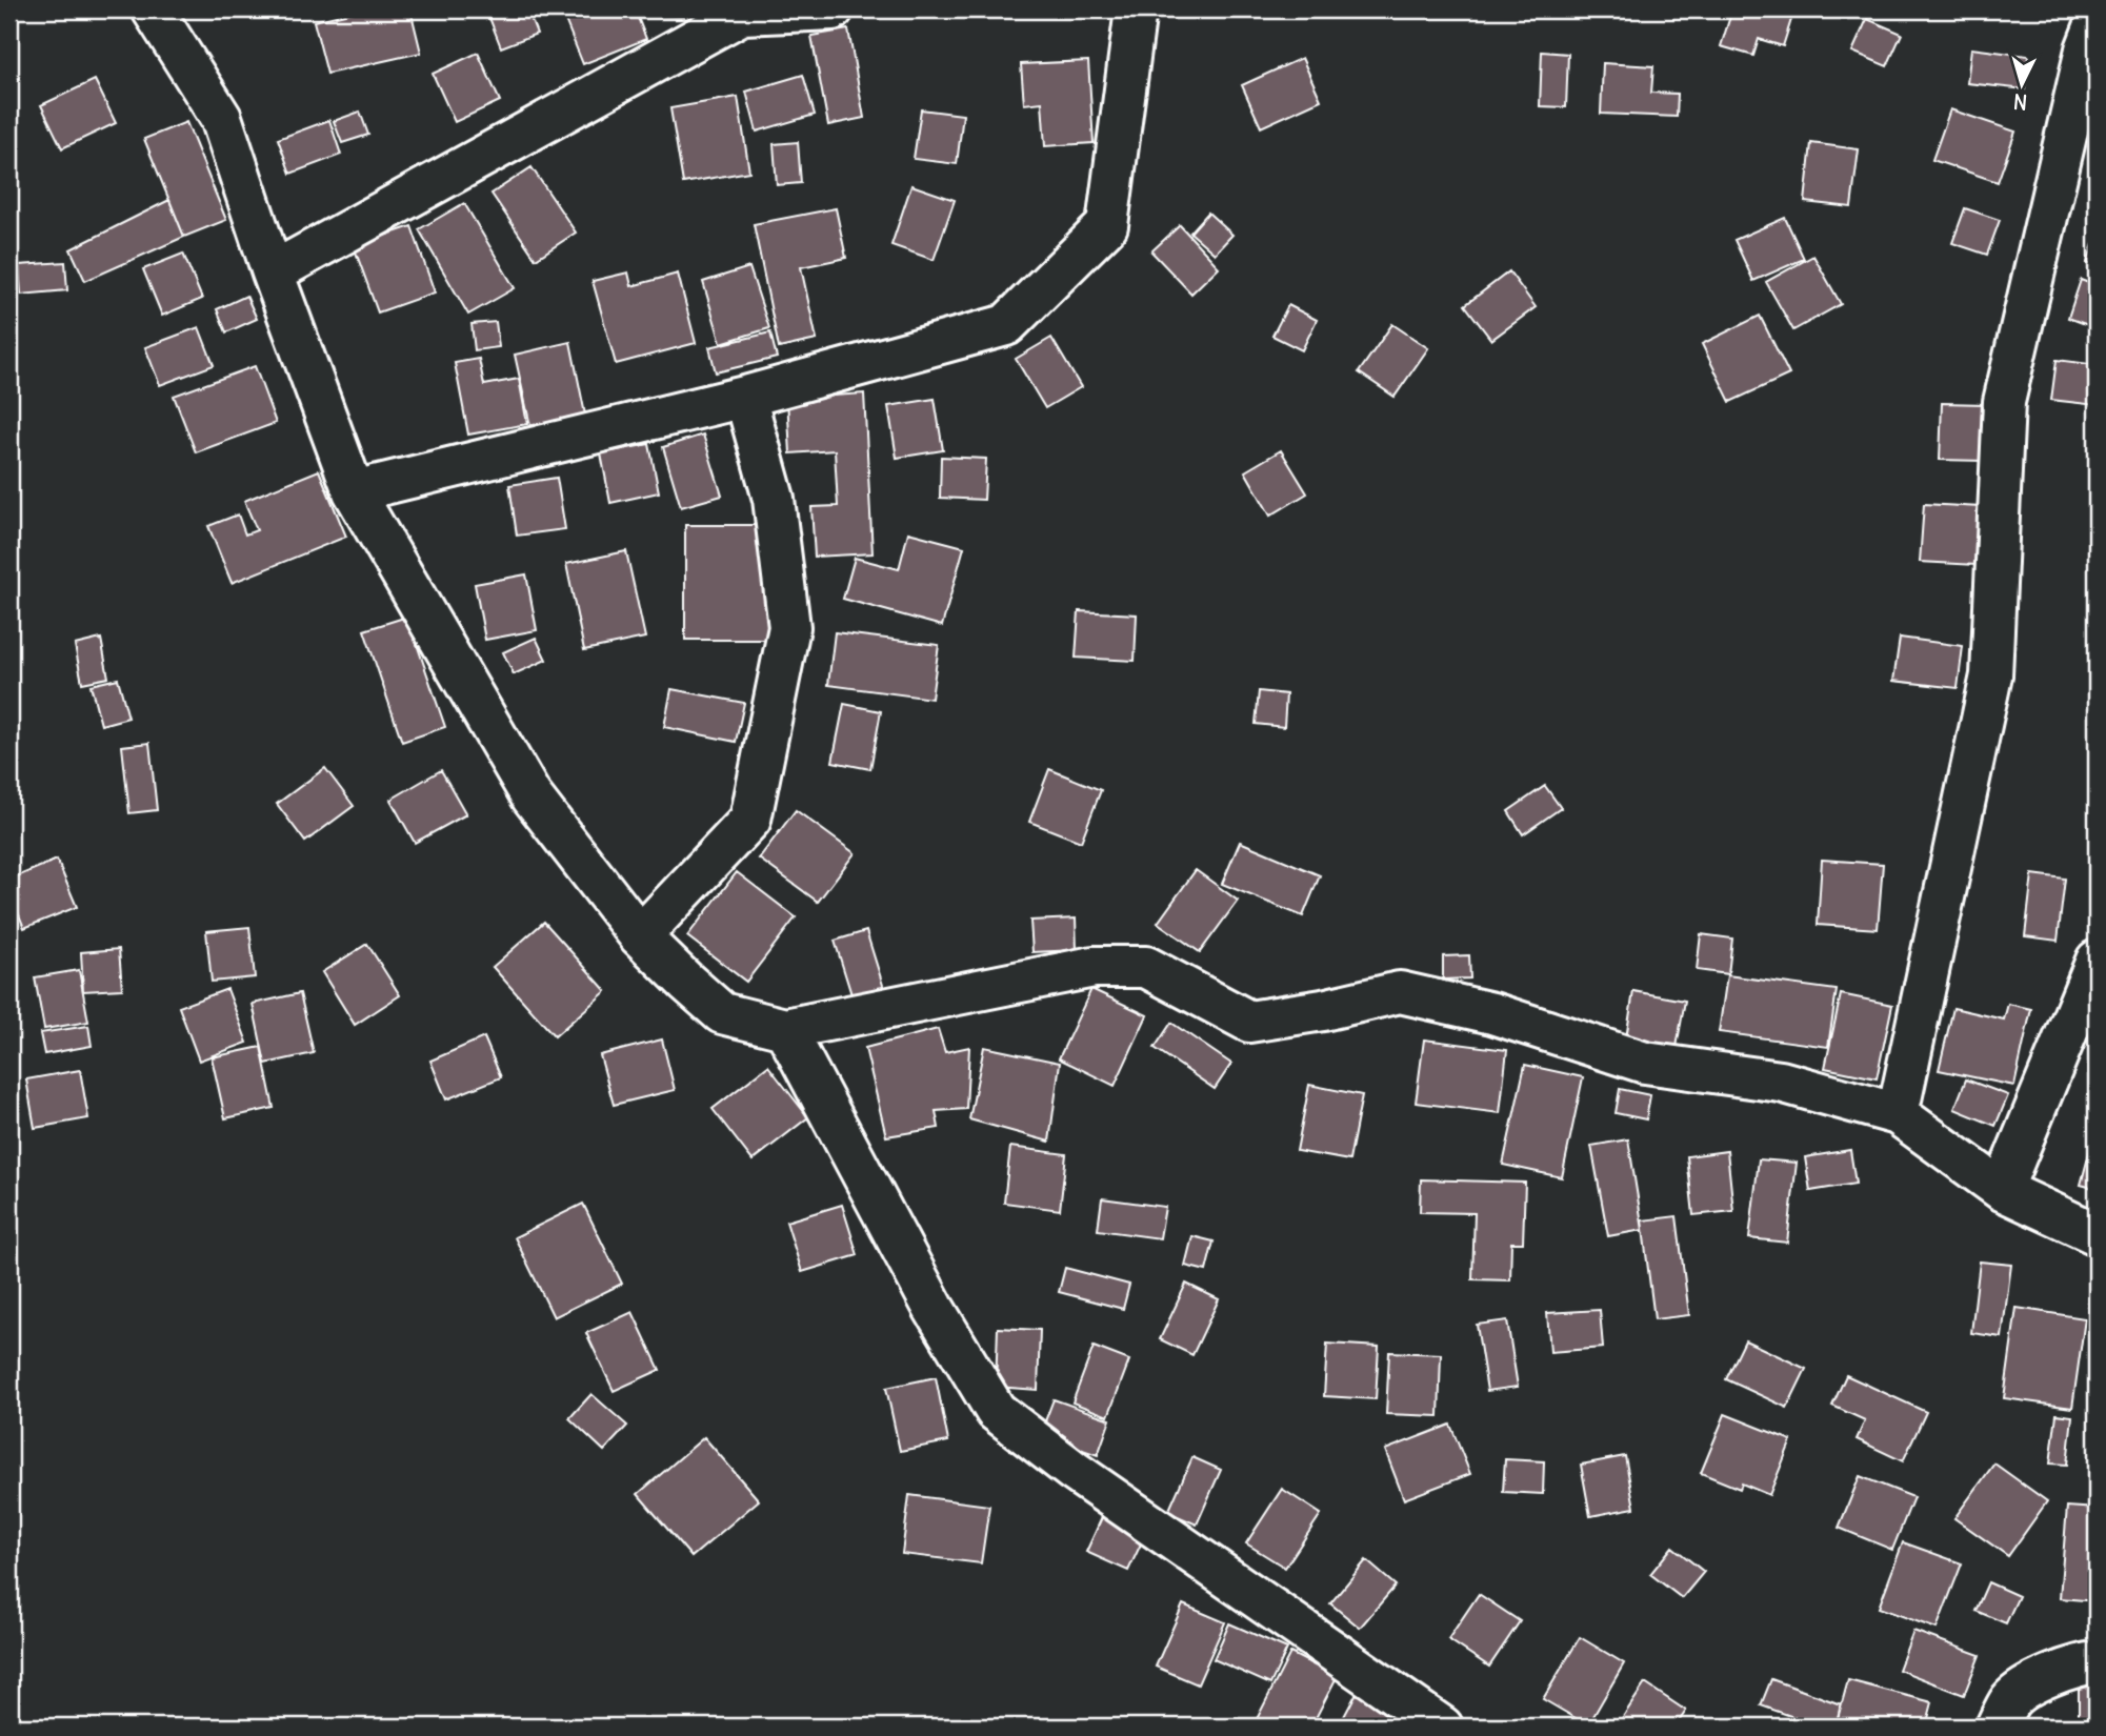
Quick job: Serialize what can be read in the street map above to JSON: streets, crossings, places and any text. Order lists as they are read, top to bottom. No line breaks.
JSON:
{"north":"bottom"}
